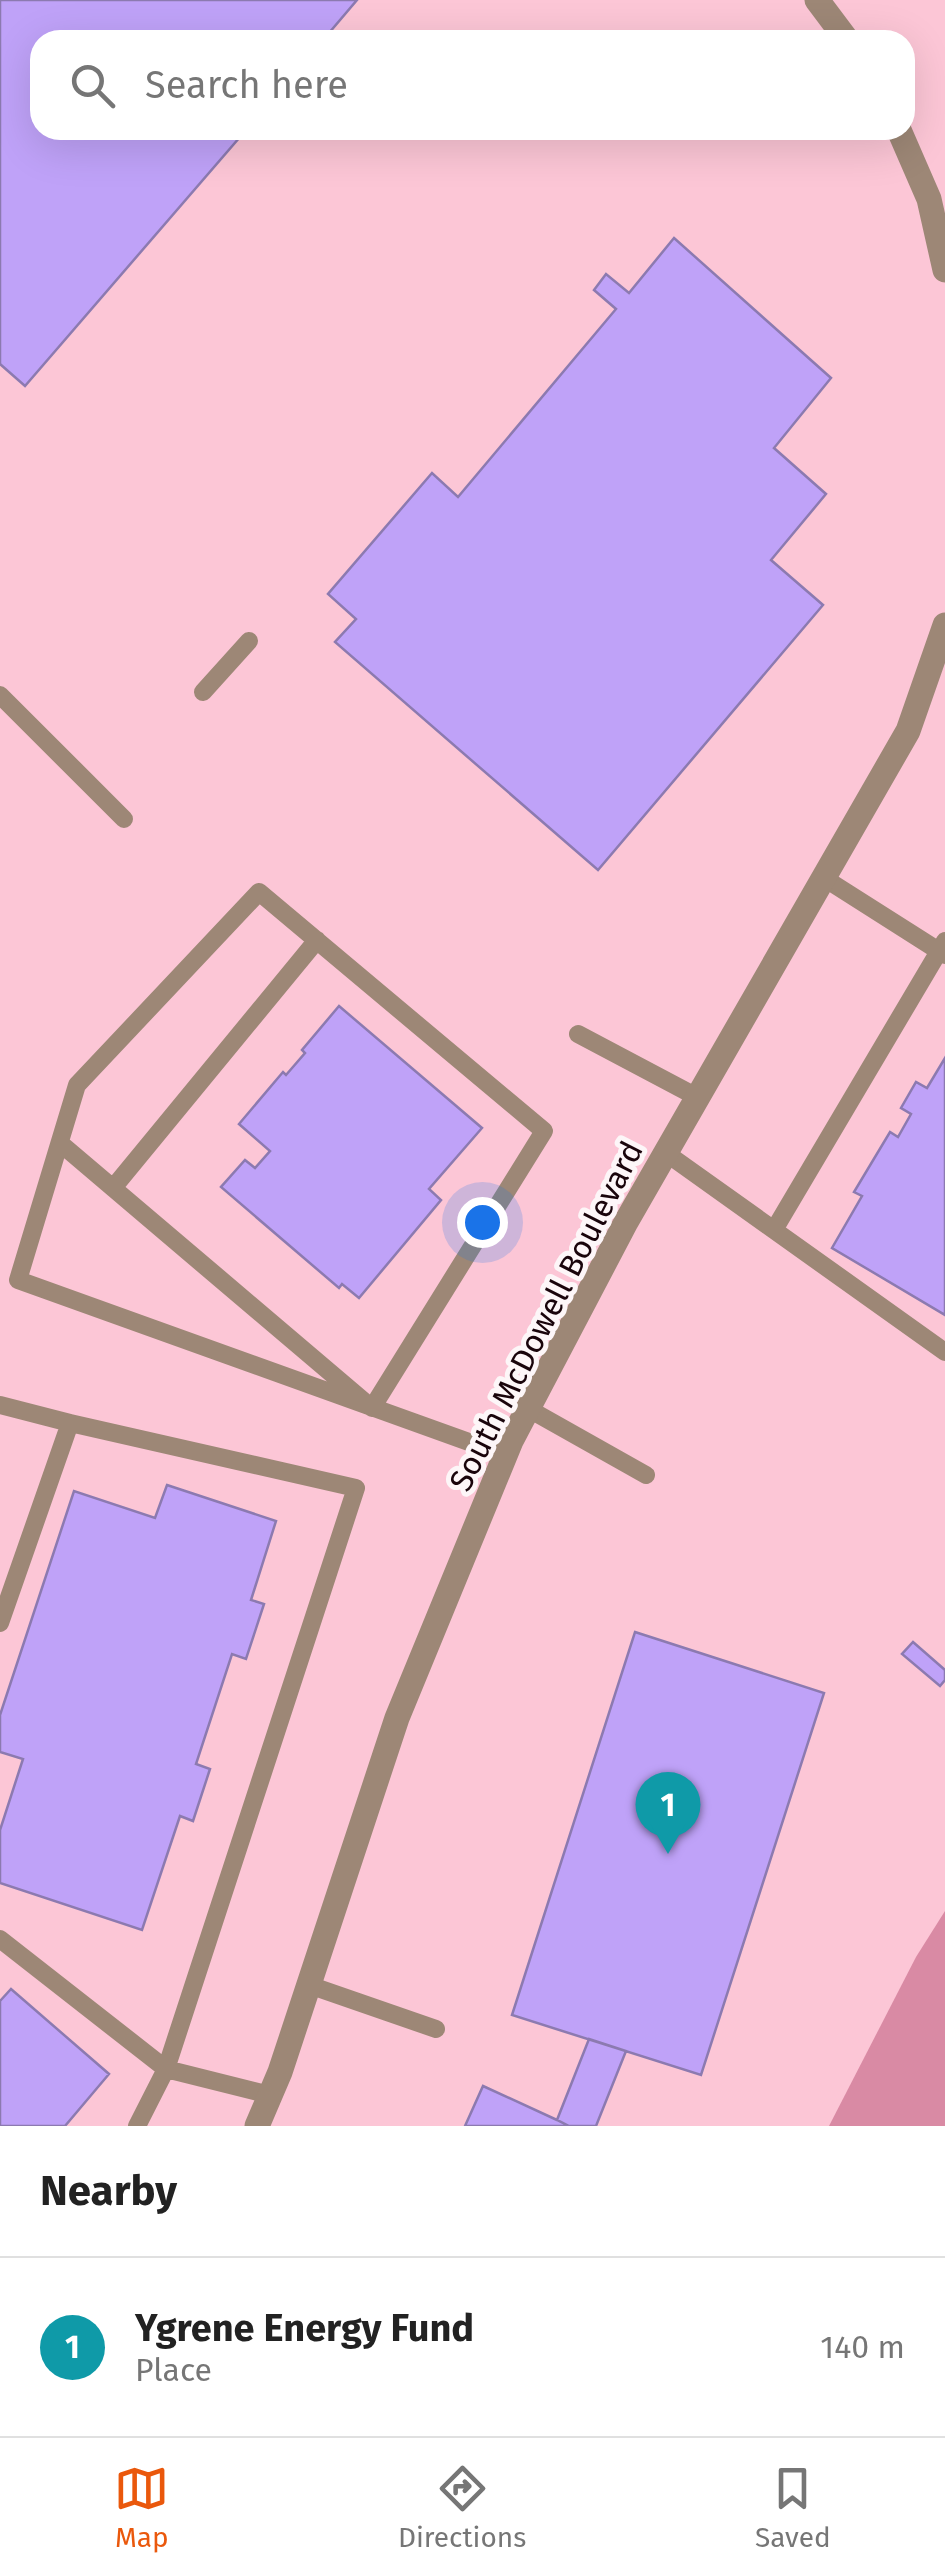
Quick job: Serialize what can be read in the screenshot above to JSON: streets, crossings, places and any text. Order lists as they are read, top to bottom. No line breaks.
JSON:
{"streets":{"street":["South McDowell Boulevard"]},"page":{"search":"Search here","pins":"1","heading":"Nearby","list":[{"mark":"1","name":"Ygrene Energy Fund","note":"Place","value":"140 m"}],"nav":["Map","Directions","Saved"]}}
